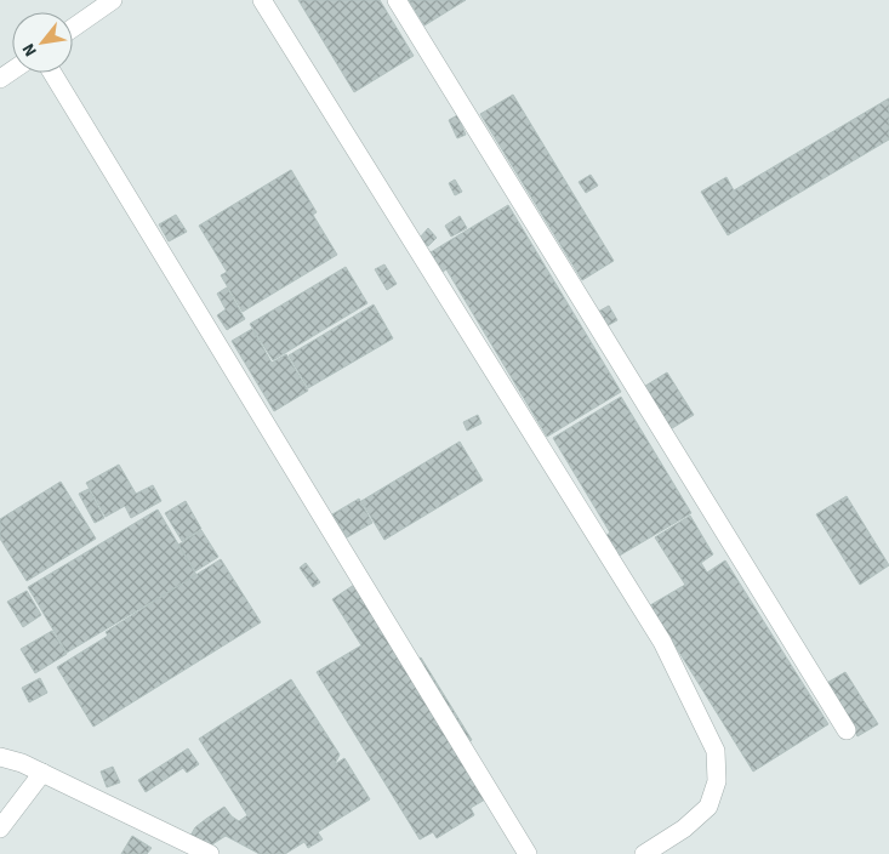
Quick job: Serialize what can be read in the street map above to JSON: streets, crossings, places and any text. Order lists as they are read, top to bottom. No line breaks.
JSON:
{"north":"bottom left"}
